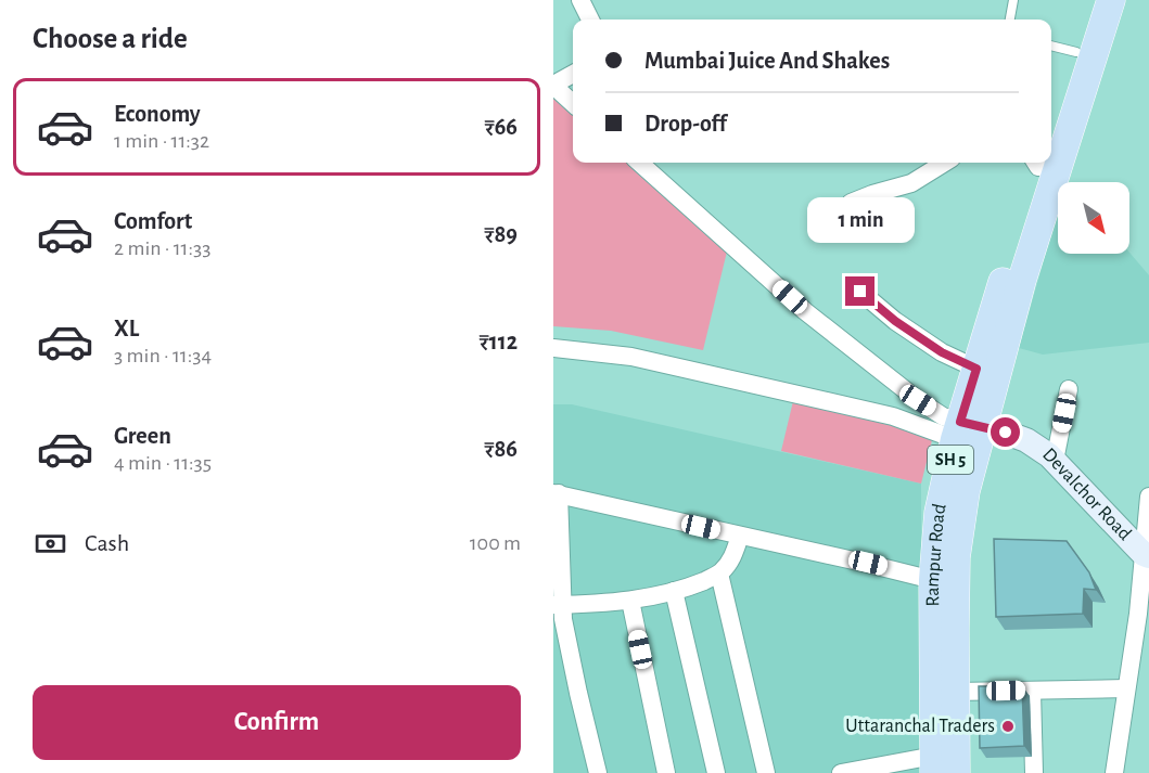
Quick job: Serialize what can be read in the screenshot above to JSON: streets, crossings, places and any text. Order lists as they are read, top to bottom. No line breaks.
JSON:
{"streets":{"main road":["SH 5","Devalchor Road","Rampur Road"]},"crossings":[["SH 5","Devalchor Road"]],"places":["Uttaranchal Traders"],"north":"bottom right","page":{"heading":"Choose a ride","banner":["Mumbai Juice And Shakes","Drop-off"],"list":[{"name":"Economy","note":"1 min · 11:32","value":"₹66"},{"name":"Comfort","note":"2 min · 11:33","value":"₹89"},{"name":"XL","note":"3 min · 11:34","value":"₹112"},{"name":"Green","note":"4 min · 11:35","value":"₹86"}],"bubble":"1 min","pay":["Cash","100 m"],"buttons":"Confirm"}}
